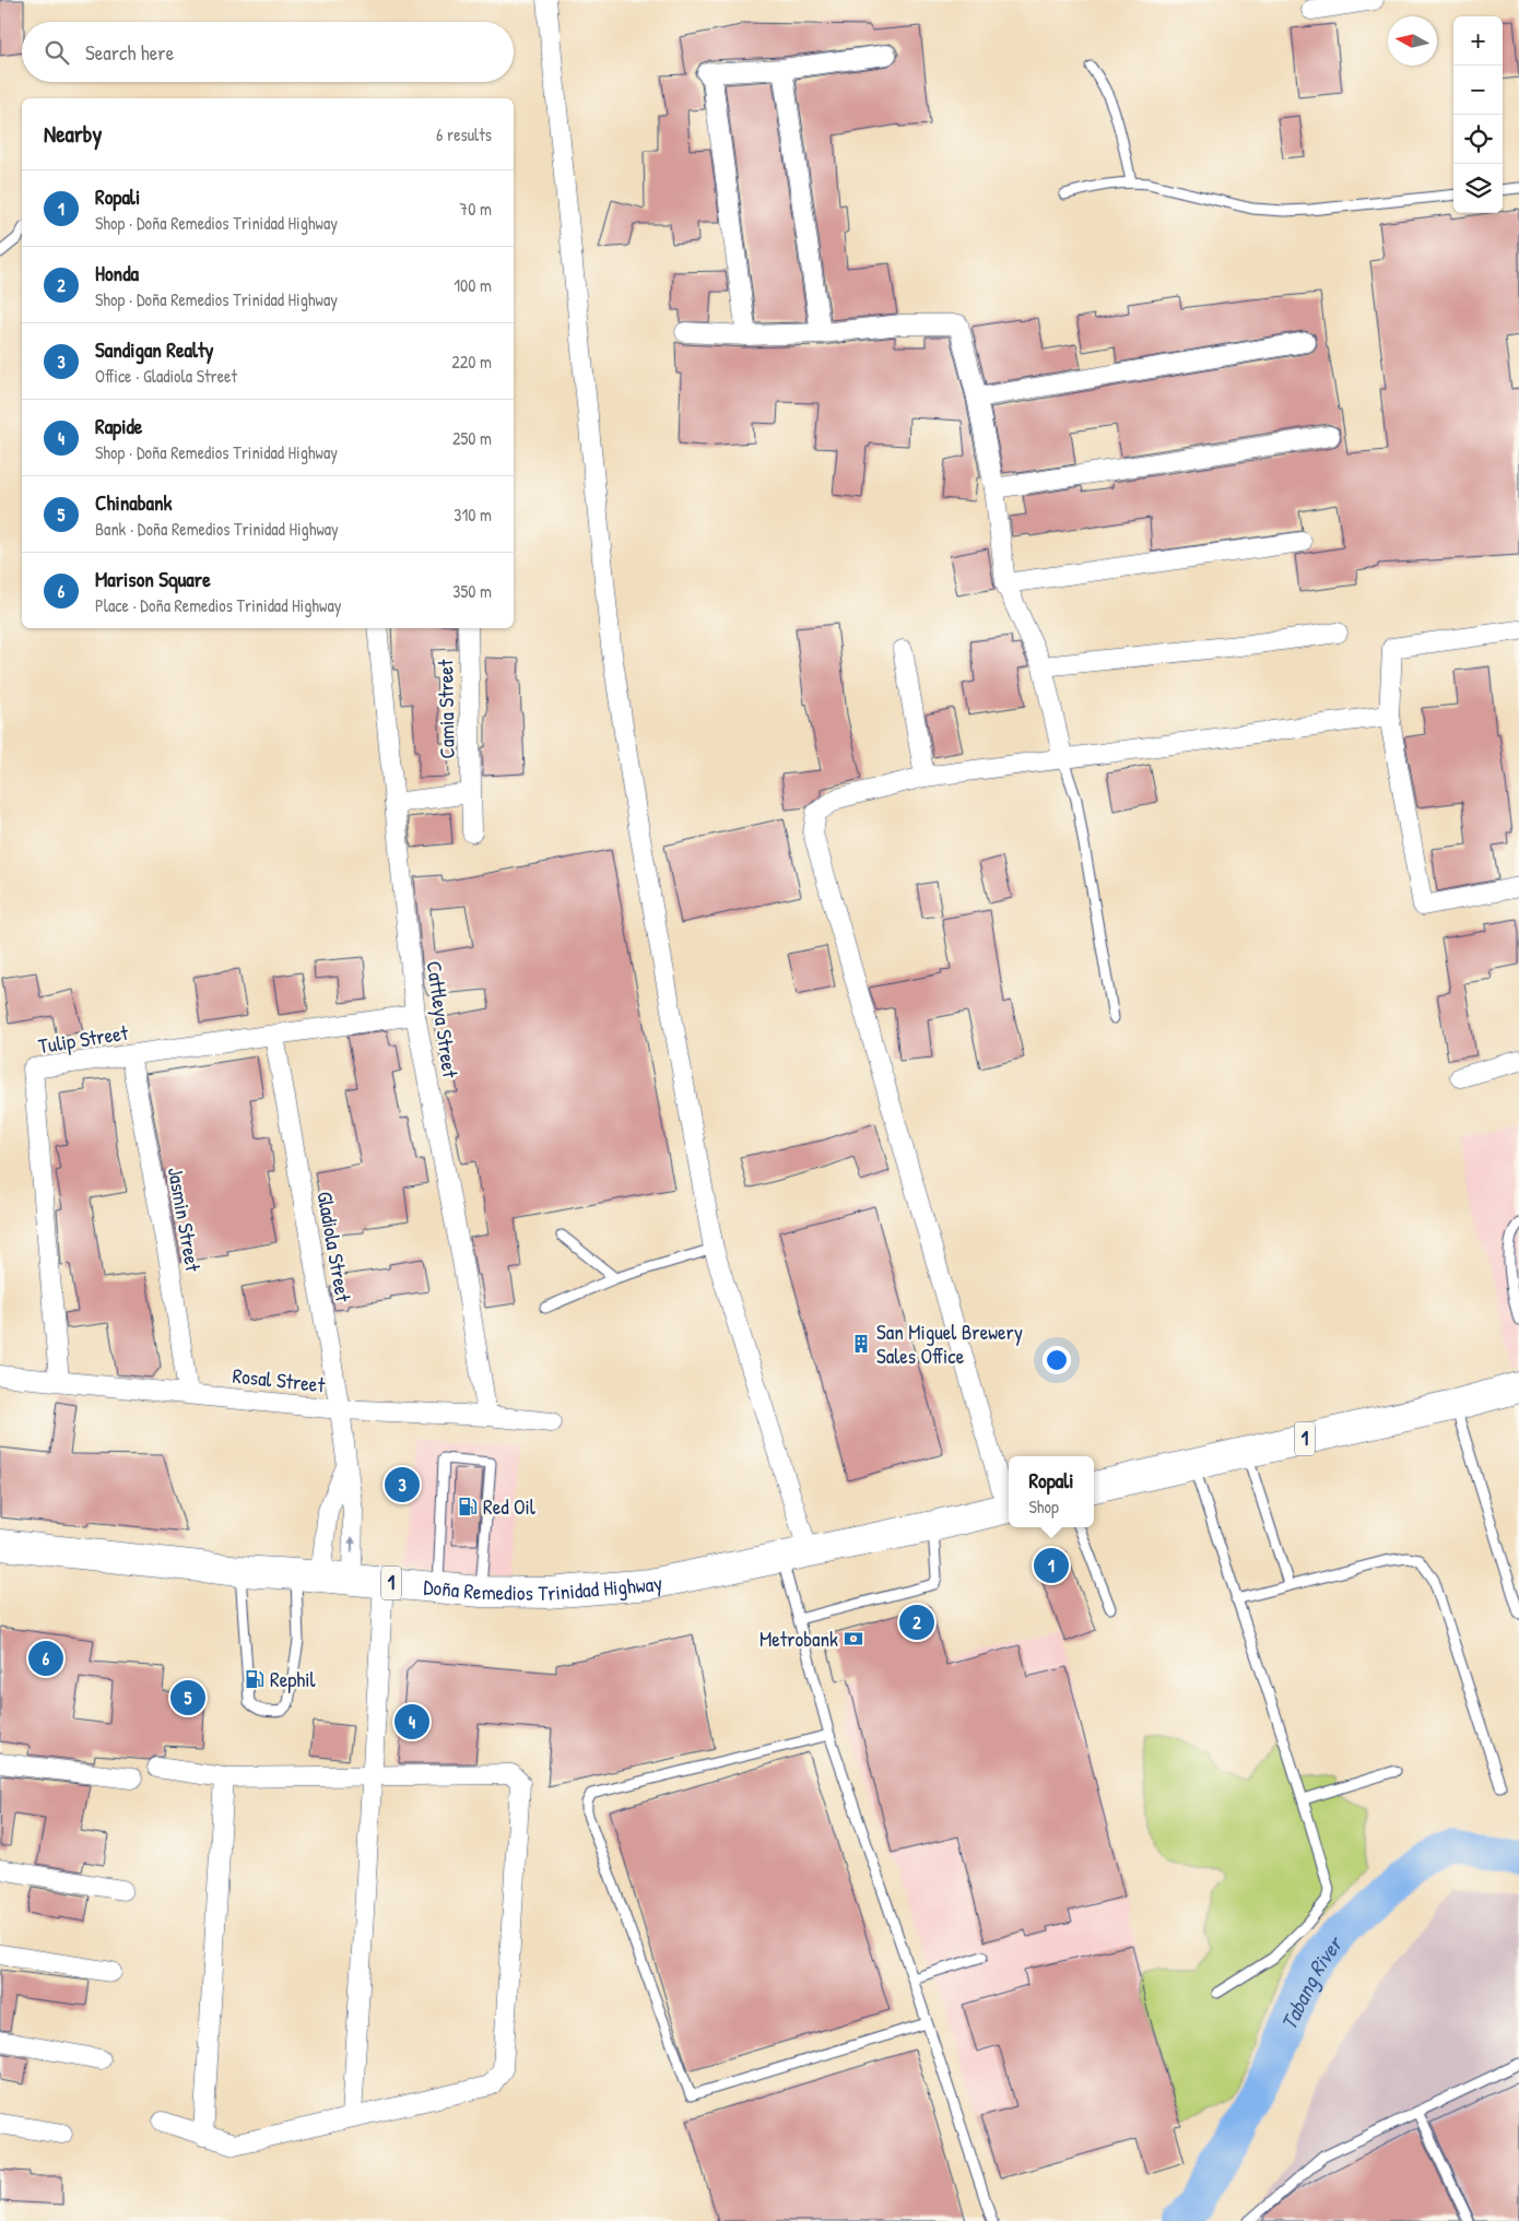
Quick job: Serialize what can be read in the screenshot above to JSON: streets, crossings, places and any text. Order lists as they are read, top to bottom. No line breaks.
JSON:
{"streets":{"highway":["1","Doña Remedios Trinidad Highway"],"street":["Camia Street","Cattleya Street","Tulip Street","Jasmin Street","Gladiola Street","Rosal Street"]},"crossings":[["Cattleya Street","Tulip Street"],["Cattleya Street","Rosal Street"],["Tulip Street","Jasmin Street"],["Tulip Street","Gladiola Street"],["Tulip Street","Rosal Street"],["Jasmin Street","Rosal Street"],["Gladiola Street","Rosal Street"],["Gladiola Street","Doña Remedios Trinidad Highway"]],"water":["Tabang River"],"places":{"building":["San Miguel Brewery Sales Office"],"fuel station":["Red Oil","Rephil"],"bank":["Metrobank"]},"north":"left","page":{"map_buttons":["+","−"],"search":"Search here","heading":["Nearby","6 results"],"list":[{"mark":"1","name":"Ropali","note":"Shop · Doña Remedios Trinidad Highway","value":"70 m"},{"mark":"2","name":"Honda","note":"Shop · Doña Remedios Trinidad Highway","value":"100 m"},{"mark":"3","name":"Sandigan Realty","note":"Office · Gladiola Street","value":"220 m"},{"mark":"4","name":"Rapide","note":"Shop · Doña Remedios Trinidad Highway","value":"250 m"},{"mark":"5","name":"Chinabank","note":"Bank · Doña Remedios Trinidad Highway","value":"310 m"},{"mark":"6","name":"Marison Square","note":"Place · Doña Remedios Trinidad Highway","value":"350 m"}],"popup":["Ropali","Shop"],"pins":["3","1","2","6","5","4"]}}
